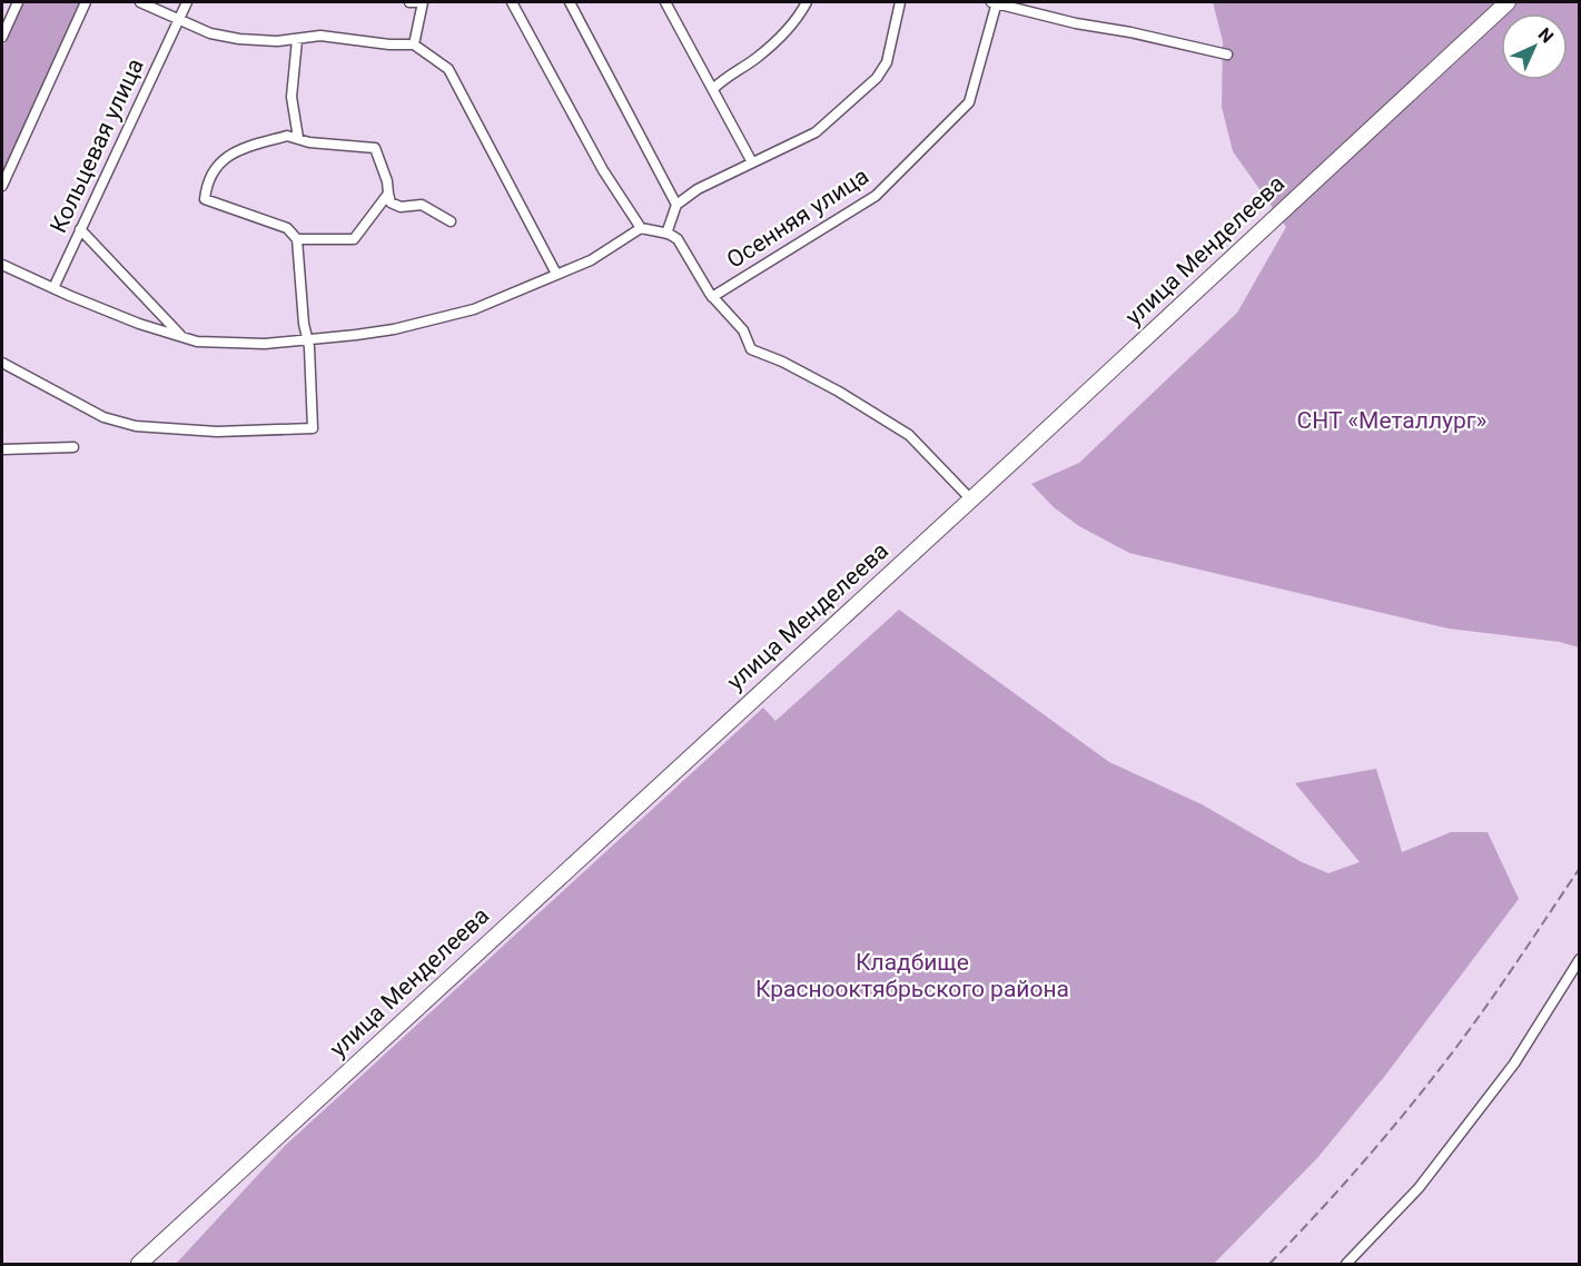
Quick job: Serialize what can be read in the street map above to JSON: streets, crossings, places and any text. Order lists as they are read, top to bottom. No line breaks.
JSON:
{"streets":{"highway":["улица Менделеева"],"street":["Кольцевая улица","Осенняя улица"]},"parks":["СНТ «Металлург»","Кладбище Краснооктябрьского района"],"north":"top right"}
